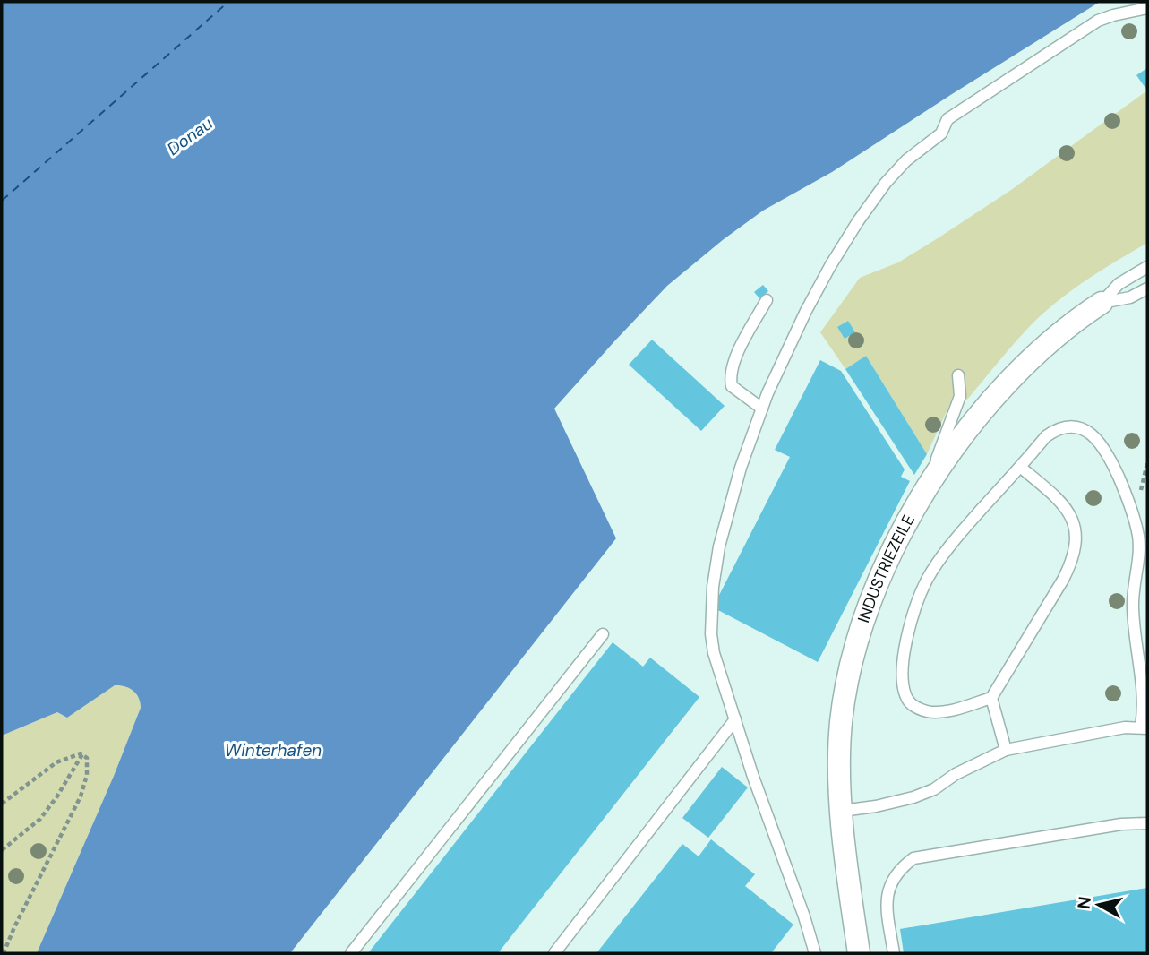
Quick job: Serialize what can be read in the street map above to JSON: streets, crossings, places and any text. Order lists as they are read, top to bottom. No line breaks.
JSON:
{"streets":{"street":["INDUSTRIEZEILE"]},"water":["Donau","Winterhafen"],"north":"left"}
